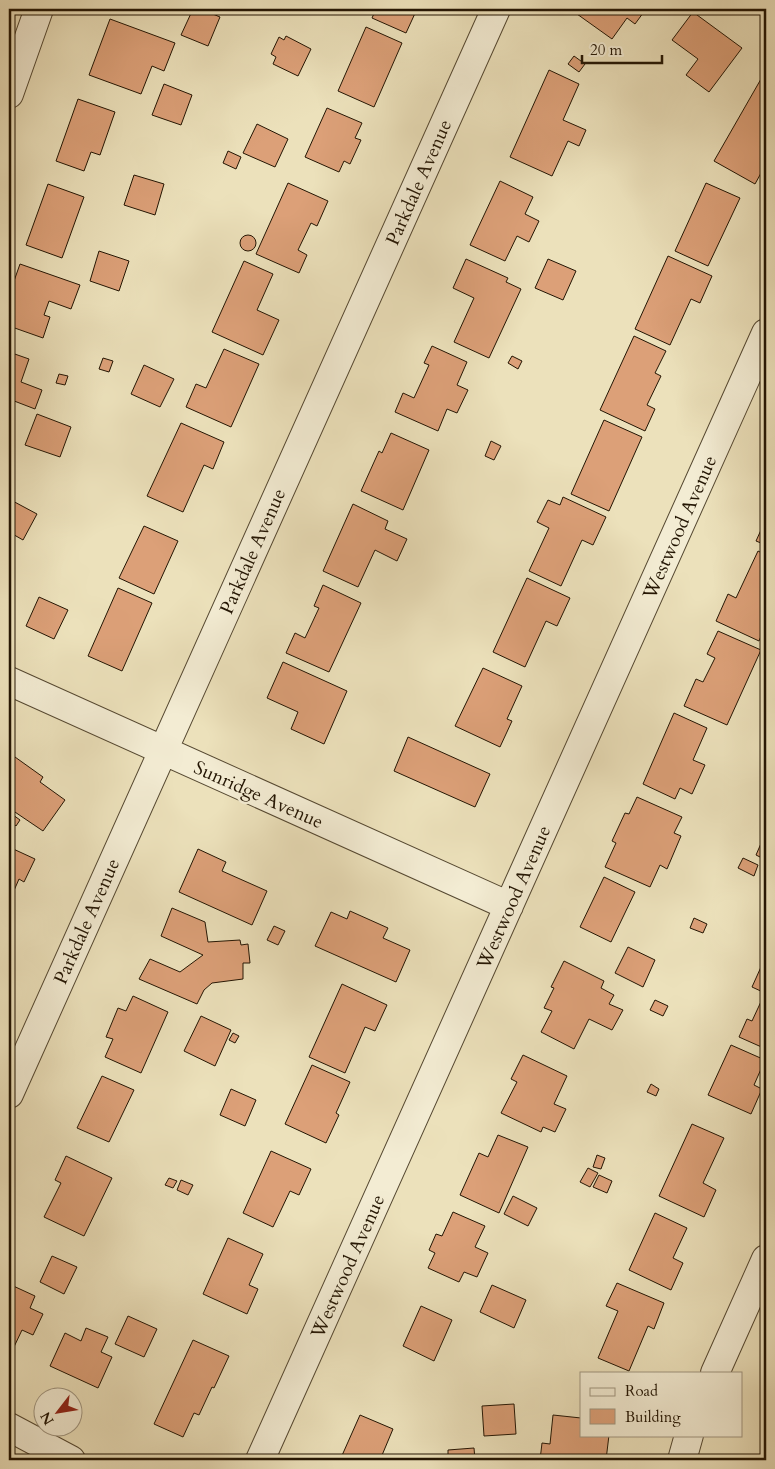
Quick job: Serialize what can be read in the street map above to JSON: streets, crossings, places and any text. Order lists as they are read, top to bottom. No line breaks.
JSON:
{"streets":{"street":["Parkdale Avenue","Westwood Avenue","Sunridge Avenue"]},"crossings":[["Parkdale Avenue","Sunridge Avenue"],["Westwood Avenue","Sunridge Avenue"]],"legend":["Road","Building"],"scale_bar":"20 m","north":"bottom left"}
